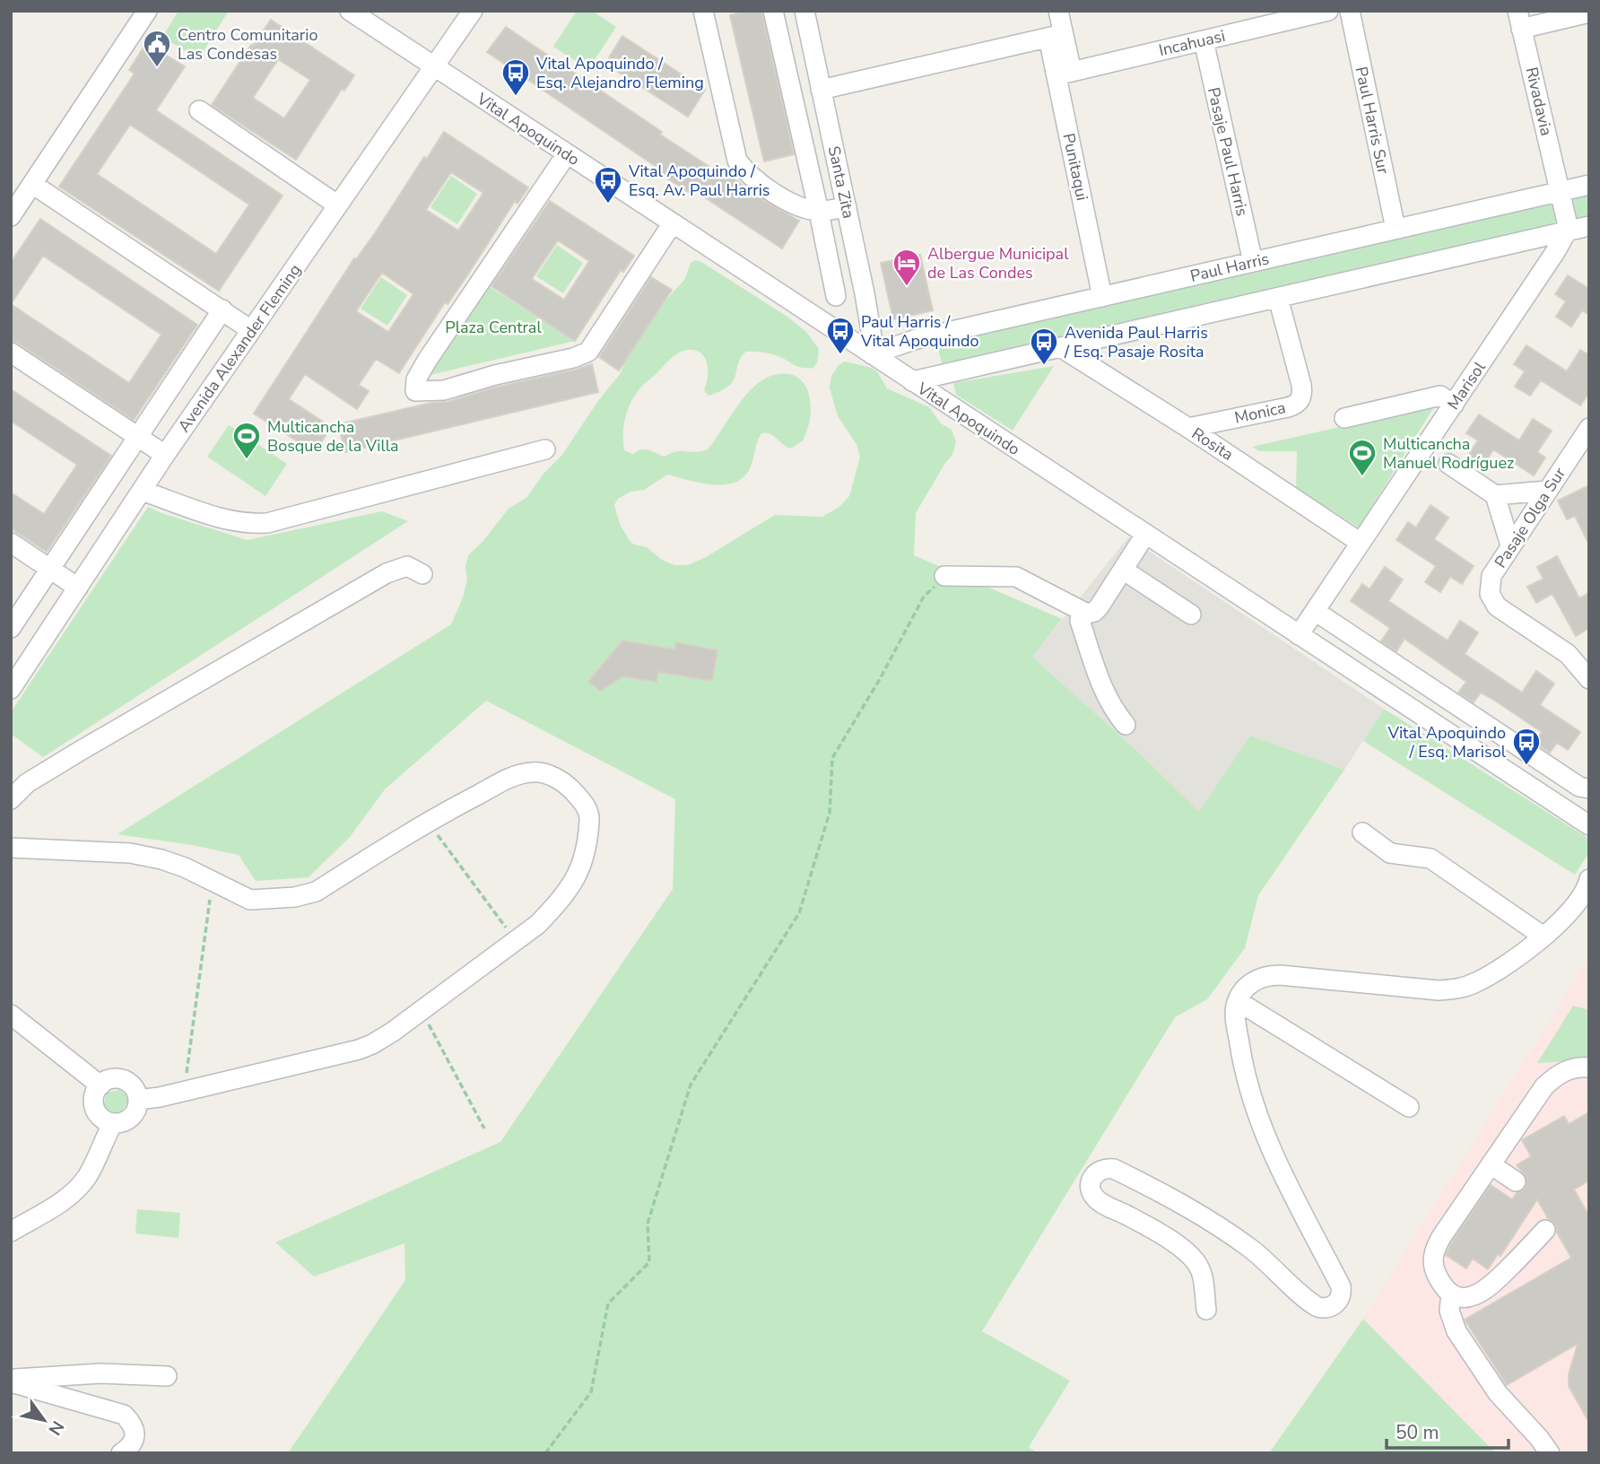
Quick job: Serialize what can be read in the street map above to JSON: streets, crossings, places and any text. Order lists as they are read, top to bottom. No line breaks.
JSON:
{"streets":{"street":["Incahuasi","Rivadavia","Paul Harris Sur","Vital Apoquindo","Pasaje Paul Harris","Punitaqui","Santa Zita","Paul Harris","Avenida Alexander Fleming","Marisol","Monica","Rosita","Pasaje Olga Sur"]},"crossings":[["Incahuasi","Pasaje Paul Harris"],["Incahuasi","Punitaqui"],["Rivadavia","Paul Harris"],["Paul Harris Sur","Paul Harris"],["Vital Apoquindo","Santa Zita"],["Vital Apoquindo","Paul Harris"],["Vital Apoquindo","Avenida Alexander Fleming"],["Vital Apoquindo","Marisol"],["Pasaje Paul Harris","Paul Harris"],["Punitaqui","Paul Harris"],["Santa Zita","Paul Harris"],["Marisol","Rosita"],["Monica","Rosita"]],"parks":["Plaza Central"],"places":{"public building":["Centro Comunitario Las Condesas"],"bus stop":["Vital Apoquindo / Esq. Alejandro Fleming","Vital Apoquindo / Esq. Av. Paul Harris","Paul Harris / Vital Apoquindo","Avenida Paul Harris / Esq. Pasaje Rosita","Vital Apoquindo / Esq. Marisol"],"hotel":["Albergue Municipal de Las Condes"],"sports":["Multicancha Bosque de la Villa","Multicancha Manuel Rodríguez"]},"scale_bar":"50 m","north":"bottom right"}
